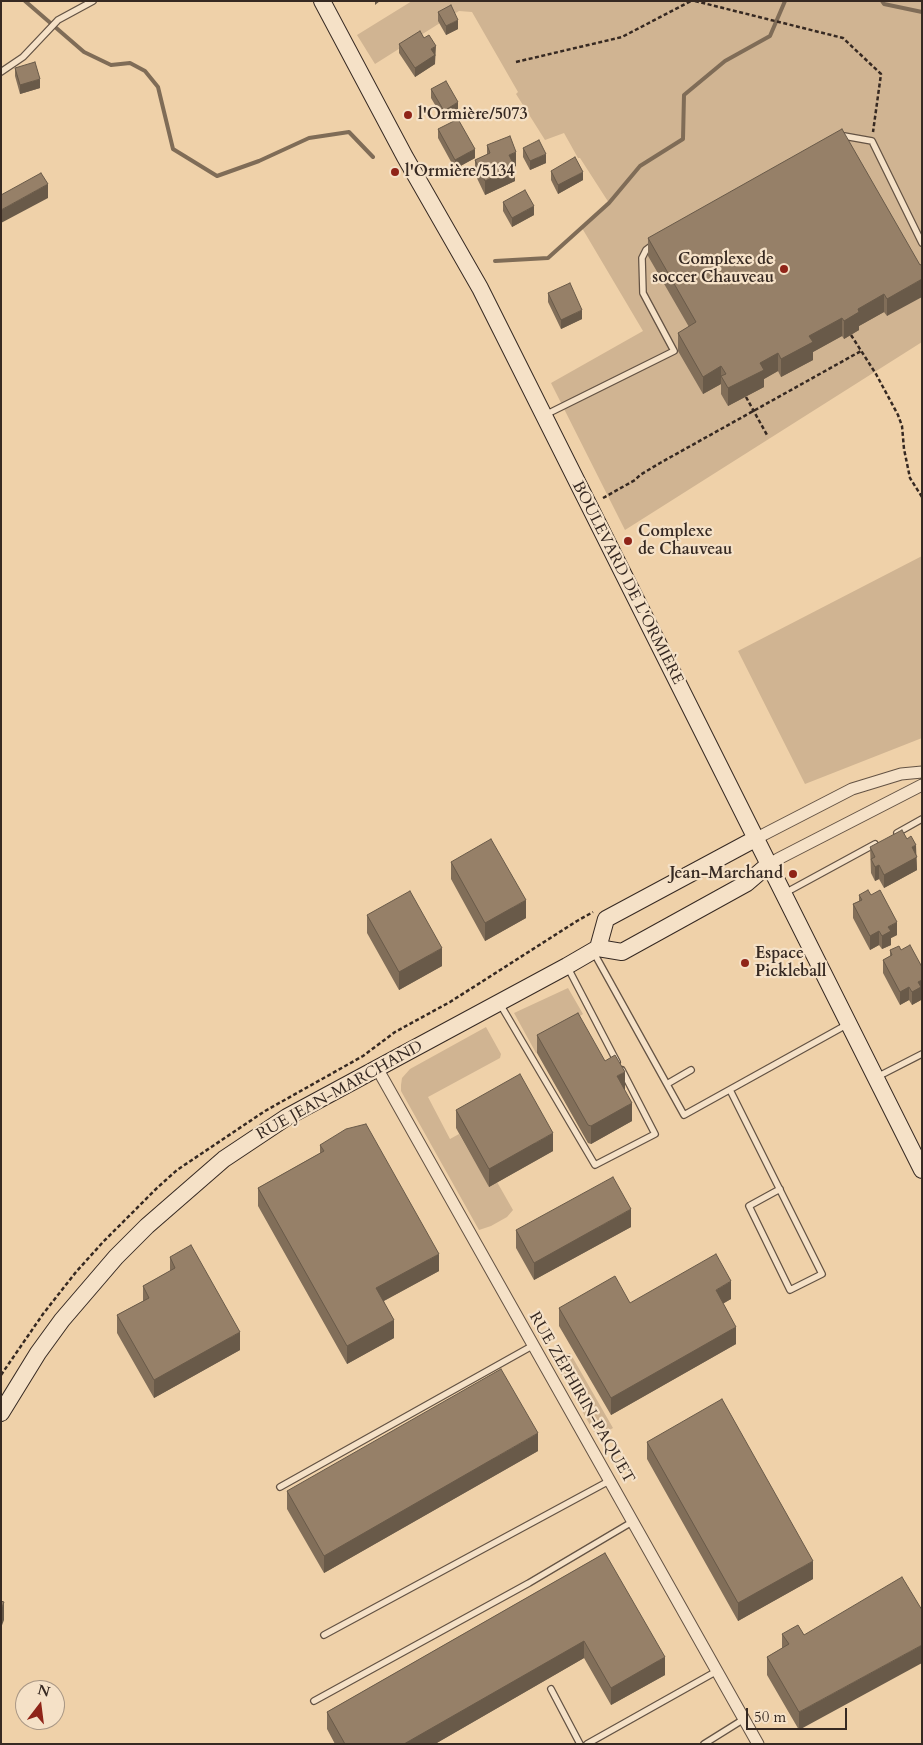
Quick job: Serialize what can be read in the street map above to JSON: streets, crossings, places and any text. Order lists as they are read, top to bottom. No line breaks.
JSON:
{"streets":{"main road":["BOULEVARD DE L'ORMIÈRE","RUE JEAN-MARCHAND"],"street":["RUE ZÉPHIRIN-PAQUET"]},"crossings":[["RUE JEAN-MARCHAND","RUE ZÉPHIRIN-PAQUET"]],"places":["l'Ormière/5073","l'Ormière/5134","Complexe de soccer Chauveau","Complexe de Chauveau","Jean-Marchand","Espace Pickleball"],"scale_bar":"50 m","north":"top"}
